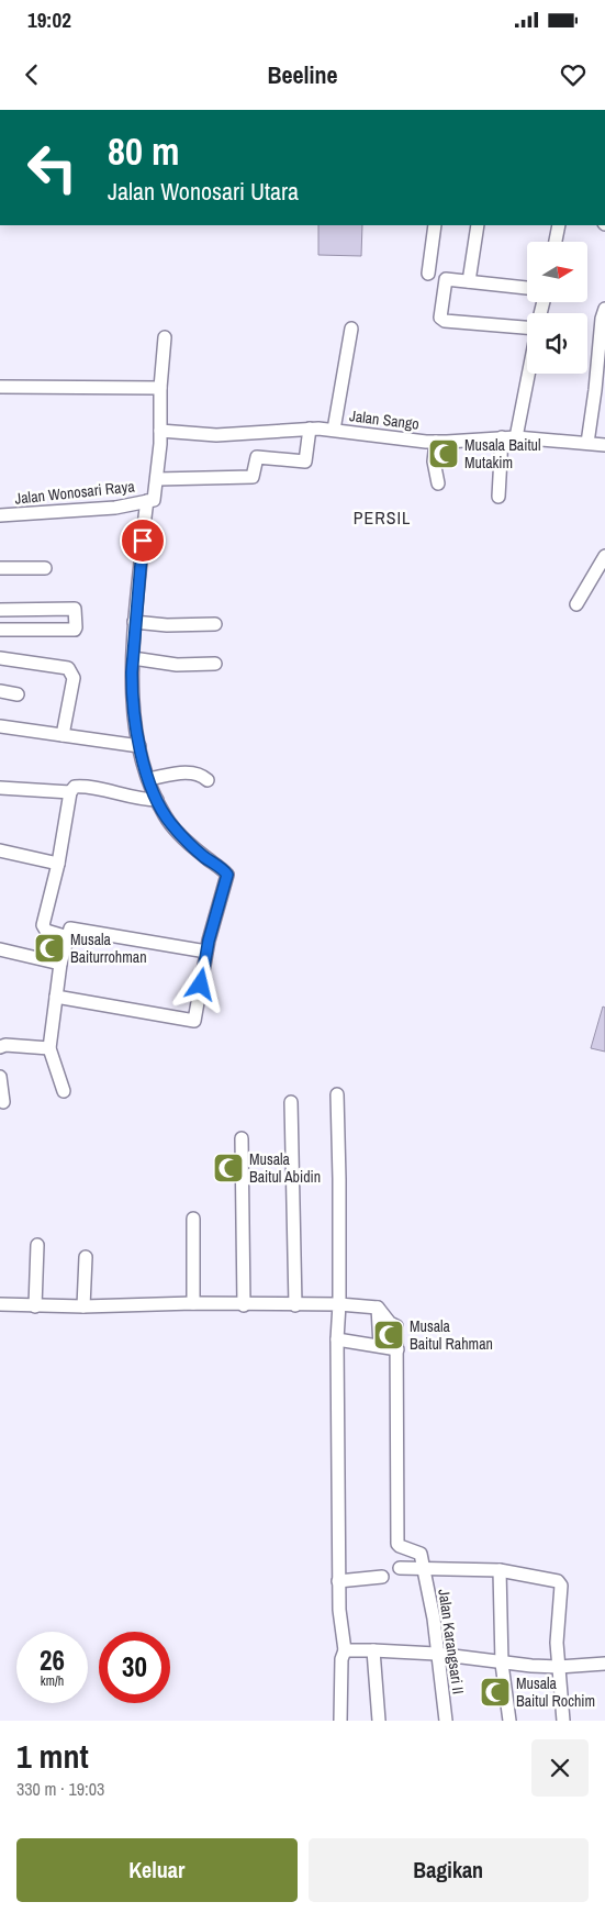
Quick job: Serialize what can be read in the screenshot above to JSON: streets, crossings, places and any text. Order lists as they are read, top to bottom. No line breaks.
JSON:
{"streets":{"street":["Jalan Sango","Jalan Wonosari Raya","Jalan Karangsari II"]},"districts":["PERSIL"],"places":{"mosque":["Musala Baitul Mutakim","Musala Baiturrohman","Musala Baitul Abidin","Musala Baitul Rahman","Musala Baitul Rochim"]},"north":"right","page":{"status":"19:02","header":"Beeline","turn":["80 m","Jalan Wonosari Utara"],"speed":"26 km/h","limit":"30","heading":["1 mnt","330 m · 19:03"],"buttons":["Keluar","Bagikan"]}}
